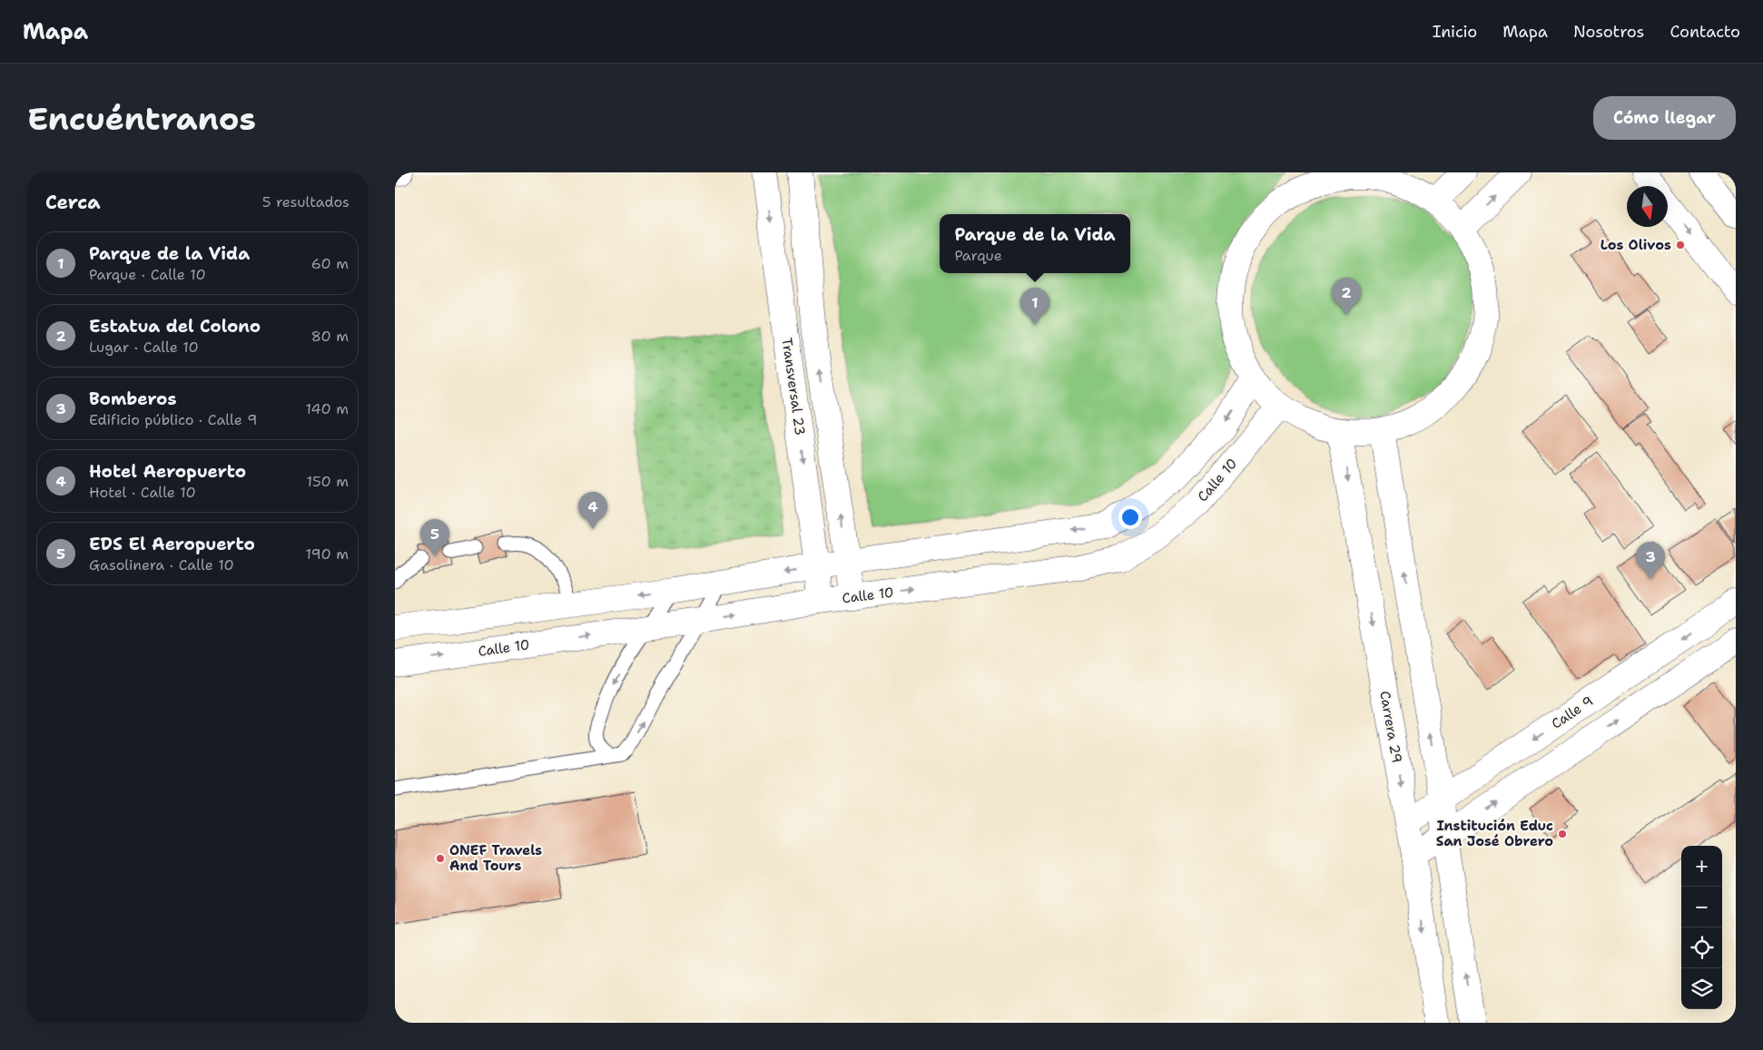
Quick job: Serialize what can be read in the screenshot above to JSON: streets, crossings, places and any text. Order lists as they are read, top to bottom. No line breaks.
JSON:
{"streets":{"street":["Transversal 23","Calle 10","Calle 9","Carrera 29"]},"crossings":[["Transversal 23","Calle 10"],["Calle 9","Carrera 29"]],"places":["Los Olivos","Institución Educ San José Obrero","ONEF Travels And Tours"],"north":"bottom","page":{"header":"Mapa","nav":["Inicio","Mapa","Nosotros","Contacto"],"buttons":"Cómo llegar","title":"Encuéntranos","heading":["Cerca","5 resultados"],"popup":["Parque de la Vida","Parque"],"list":[{"mark":"1","name":"Parque de la Vida","note":"Parque · Calle 10","value":"60 m"},{"mark":"2","name":"Estatua del Colono","note":"Lugar · Calle 10","value":"80 m"},{"mark":"3","name":"Bomberos","note":"Edificio público · Calle 9","value":"140 m"},{"mark":"4","name":"Hotel Aeropuerto","note":"Hotel · Calle 10","value":"150 m"},{"mark":"5","name":"EDS El Aeropuerto","note":"Gasolinera · Calle 10","value":"190 m"}],"pins":["2","1","4","5","3"],"map_buttons":["+","−"]}}
